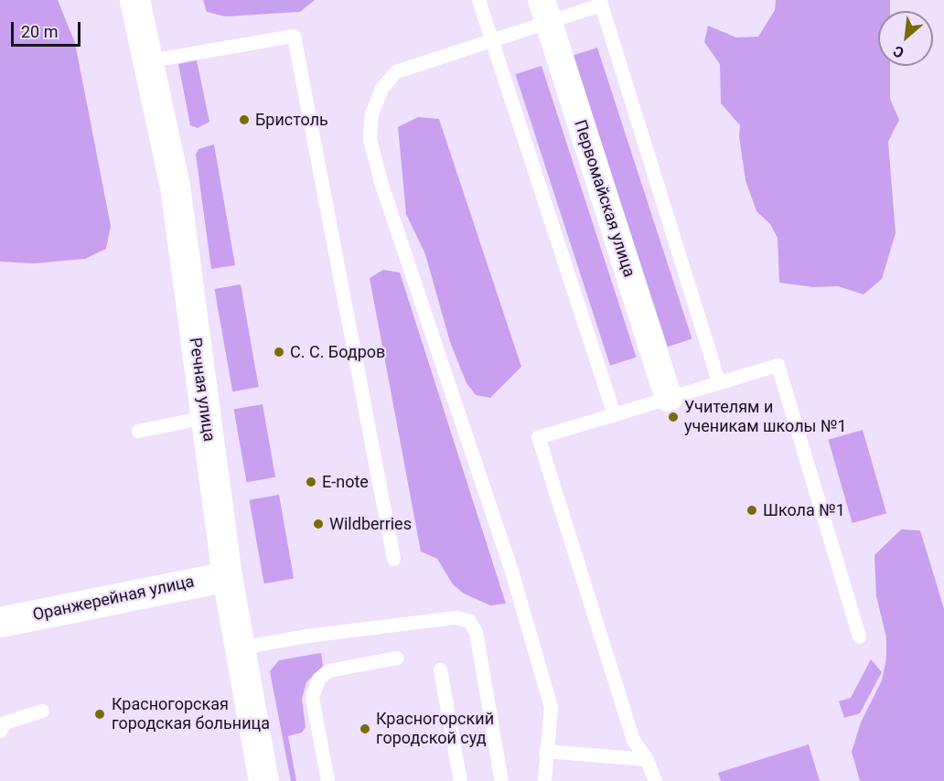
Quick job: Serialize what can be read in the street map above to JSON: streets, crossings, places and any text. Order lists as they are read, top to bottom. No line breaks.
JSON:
{"streets":{"main road":["Речная улица","Оранжерейная улица"],"street":["Первомайская улица"]},"crossings":[["Речная улица","Оранжерейная улица"]],"places":["Бристоль","С. С. Бодров","Учителям и ученикам школы №1","E-note","Школа №1","Wildberries","Красногорская городская больница","Красногорский городской суд"],"scale_bar":"20 m","north":"bottom left"}
